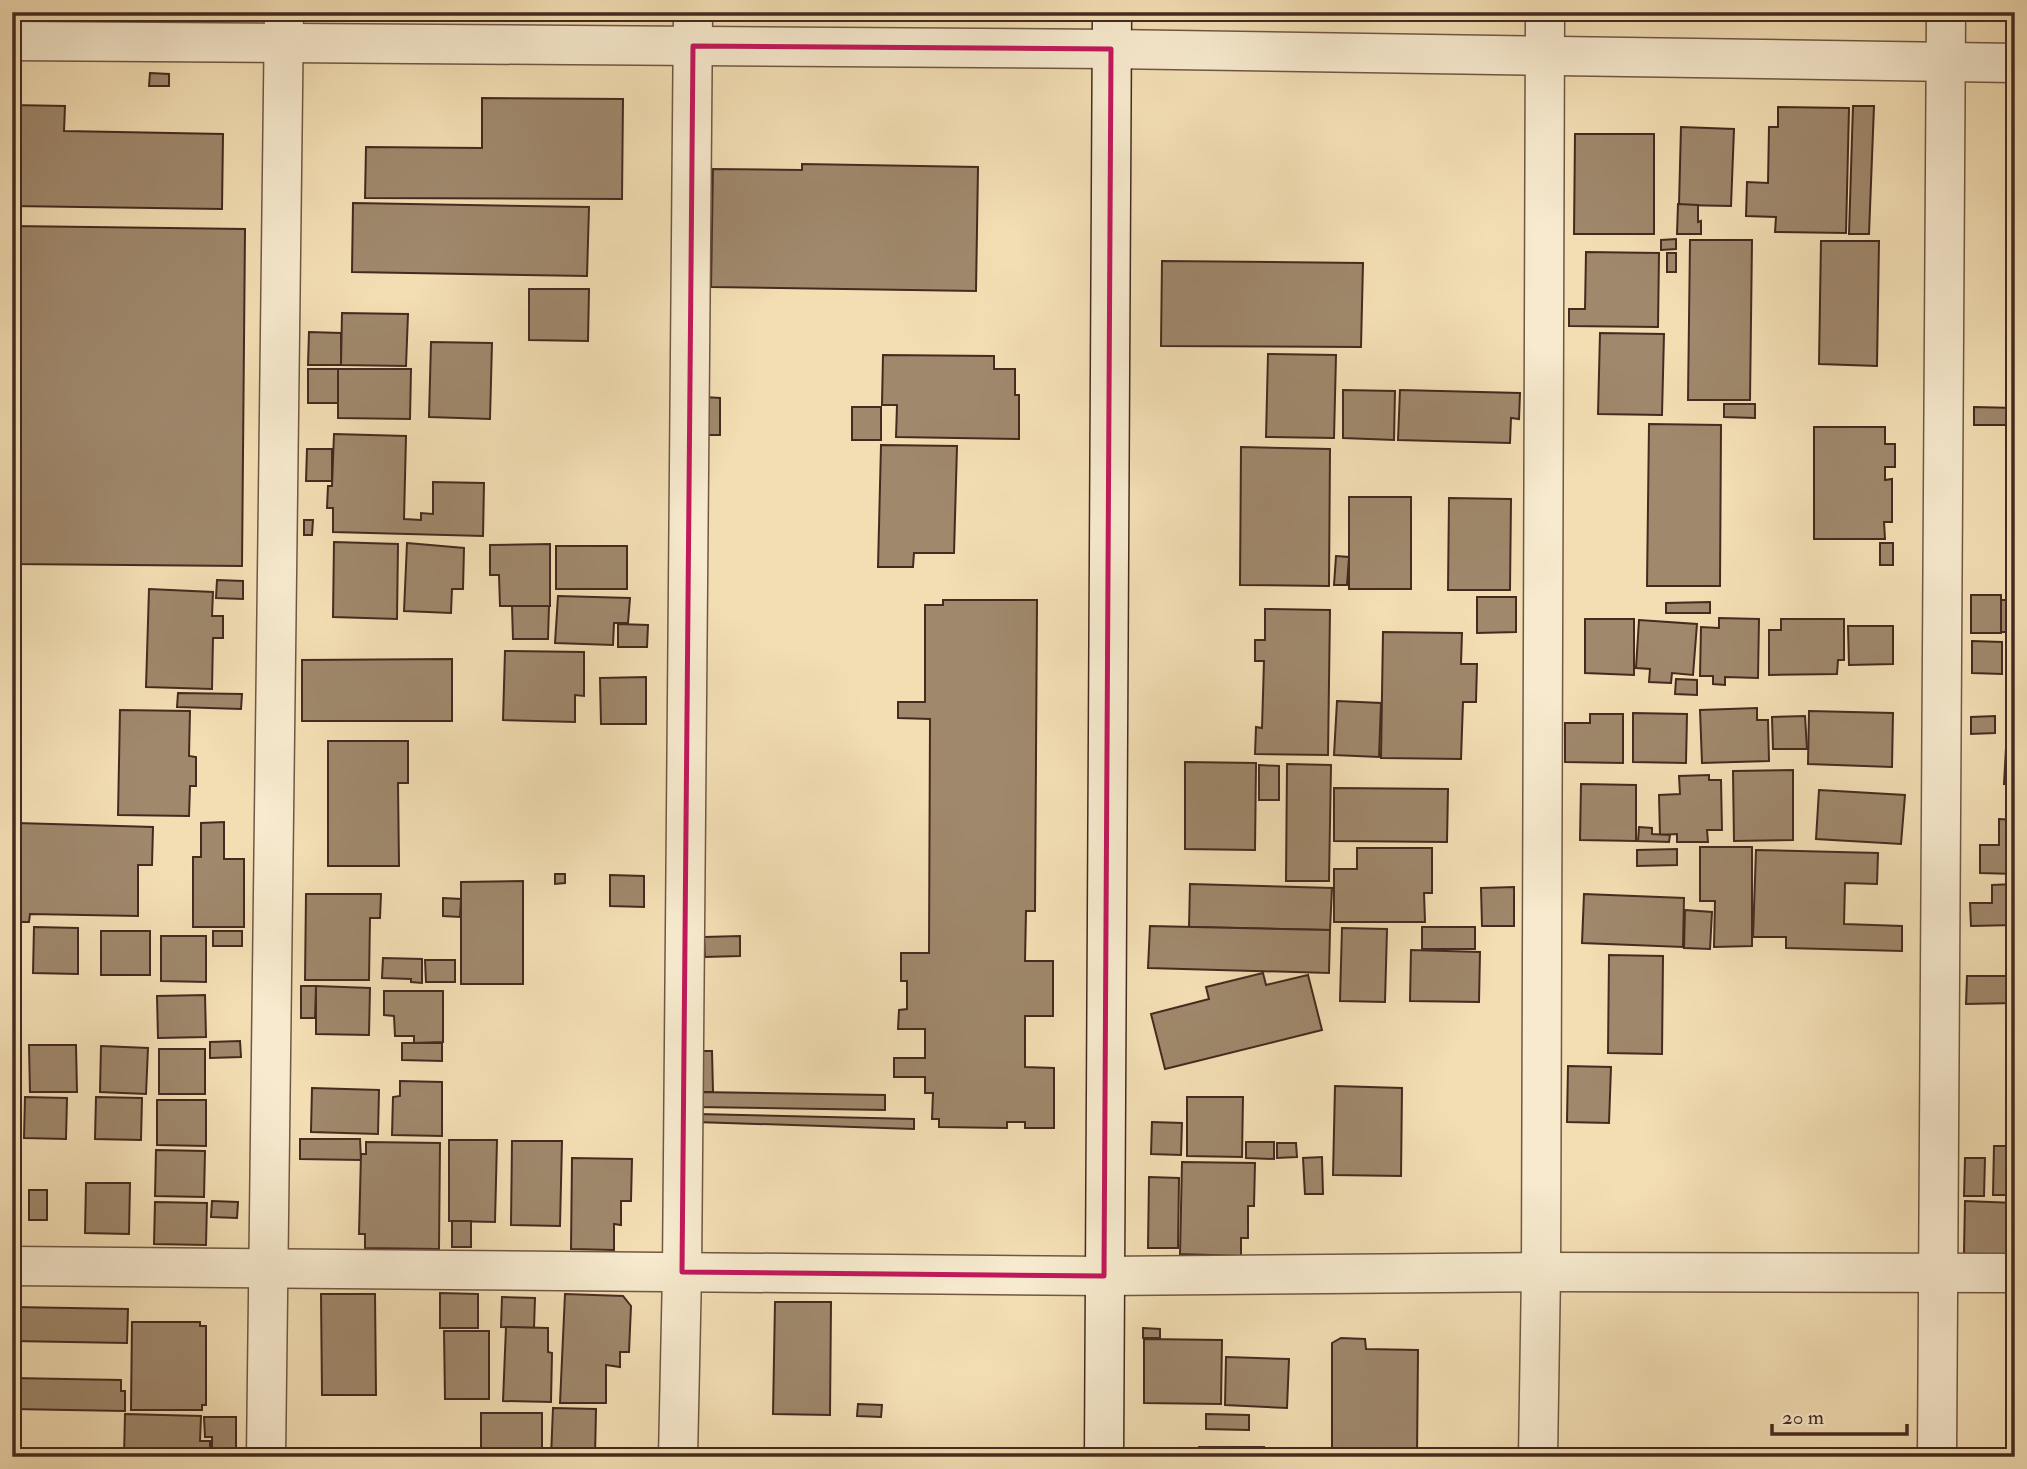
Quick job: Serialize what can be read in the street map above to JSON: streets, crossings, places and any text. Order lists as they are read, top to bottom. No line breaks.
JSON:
{"scale_bar":"20 m"}
